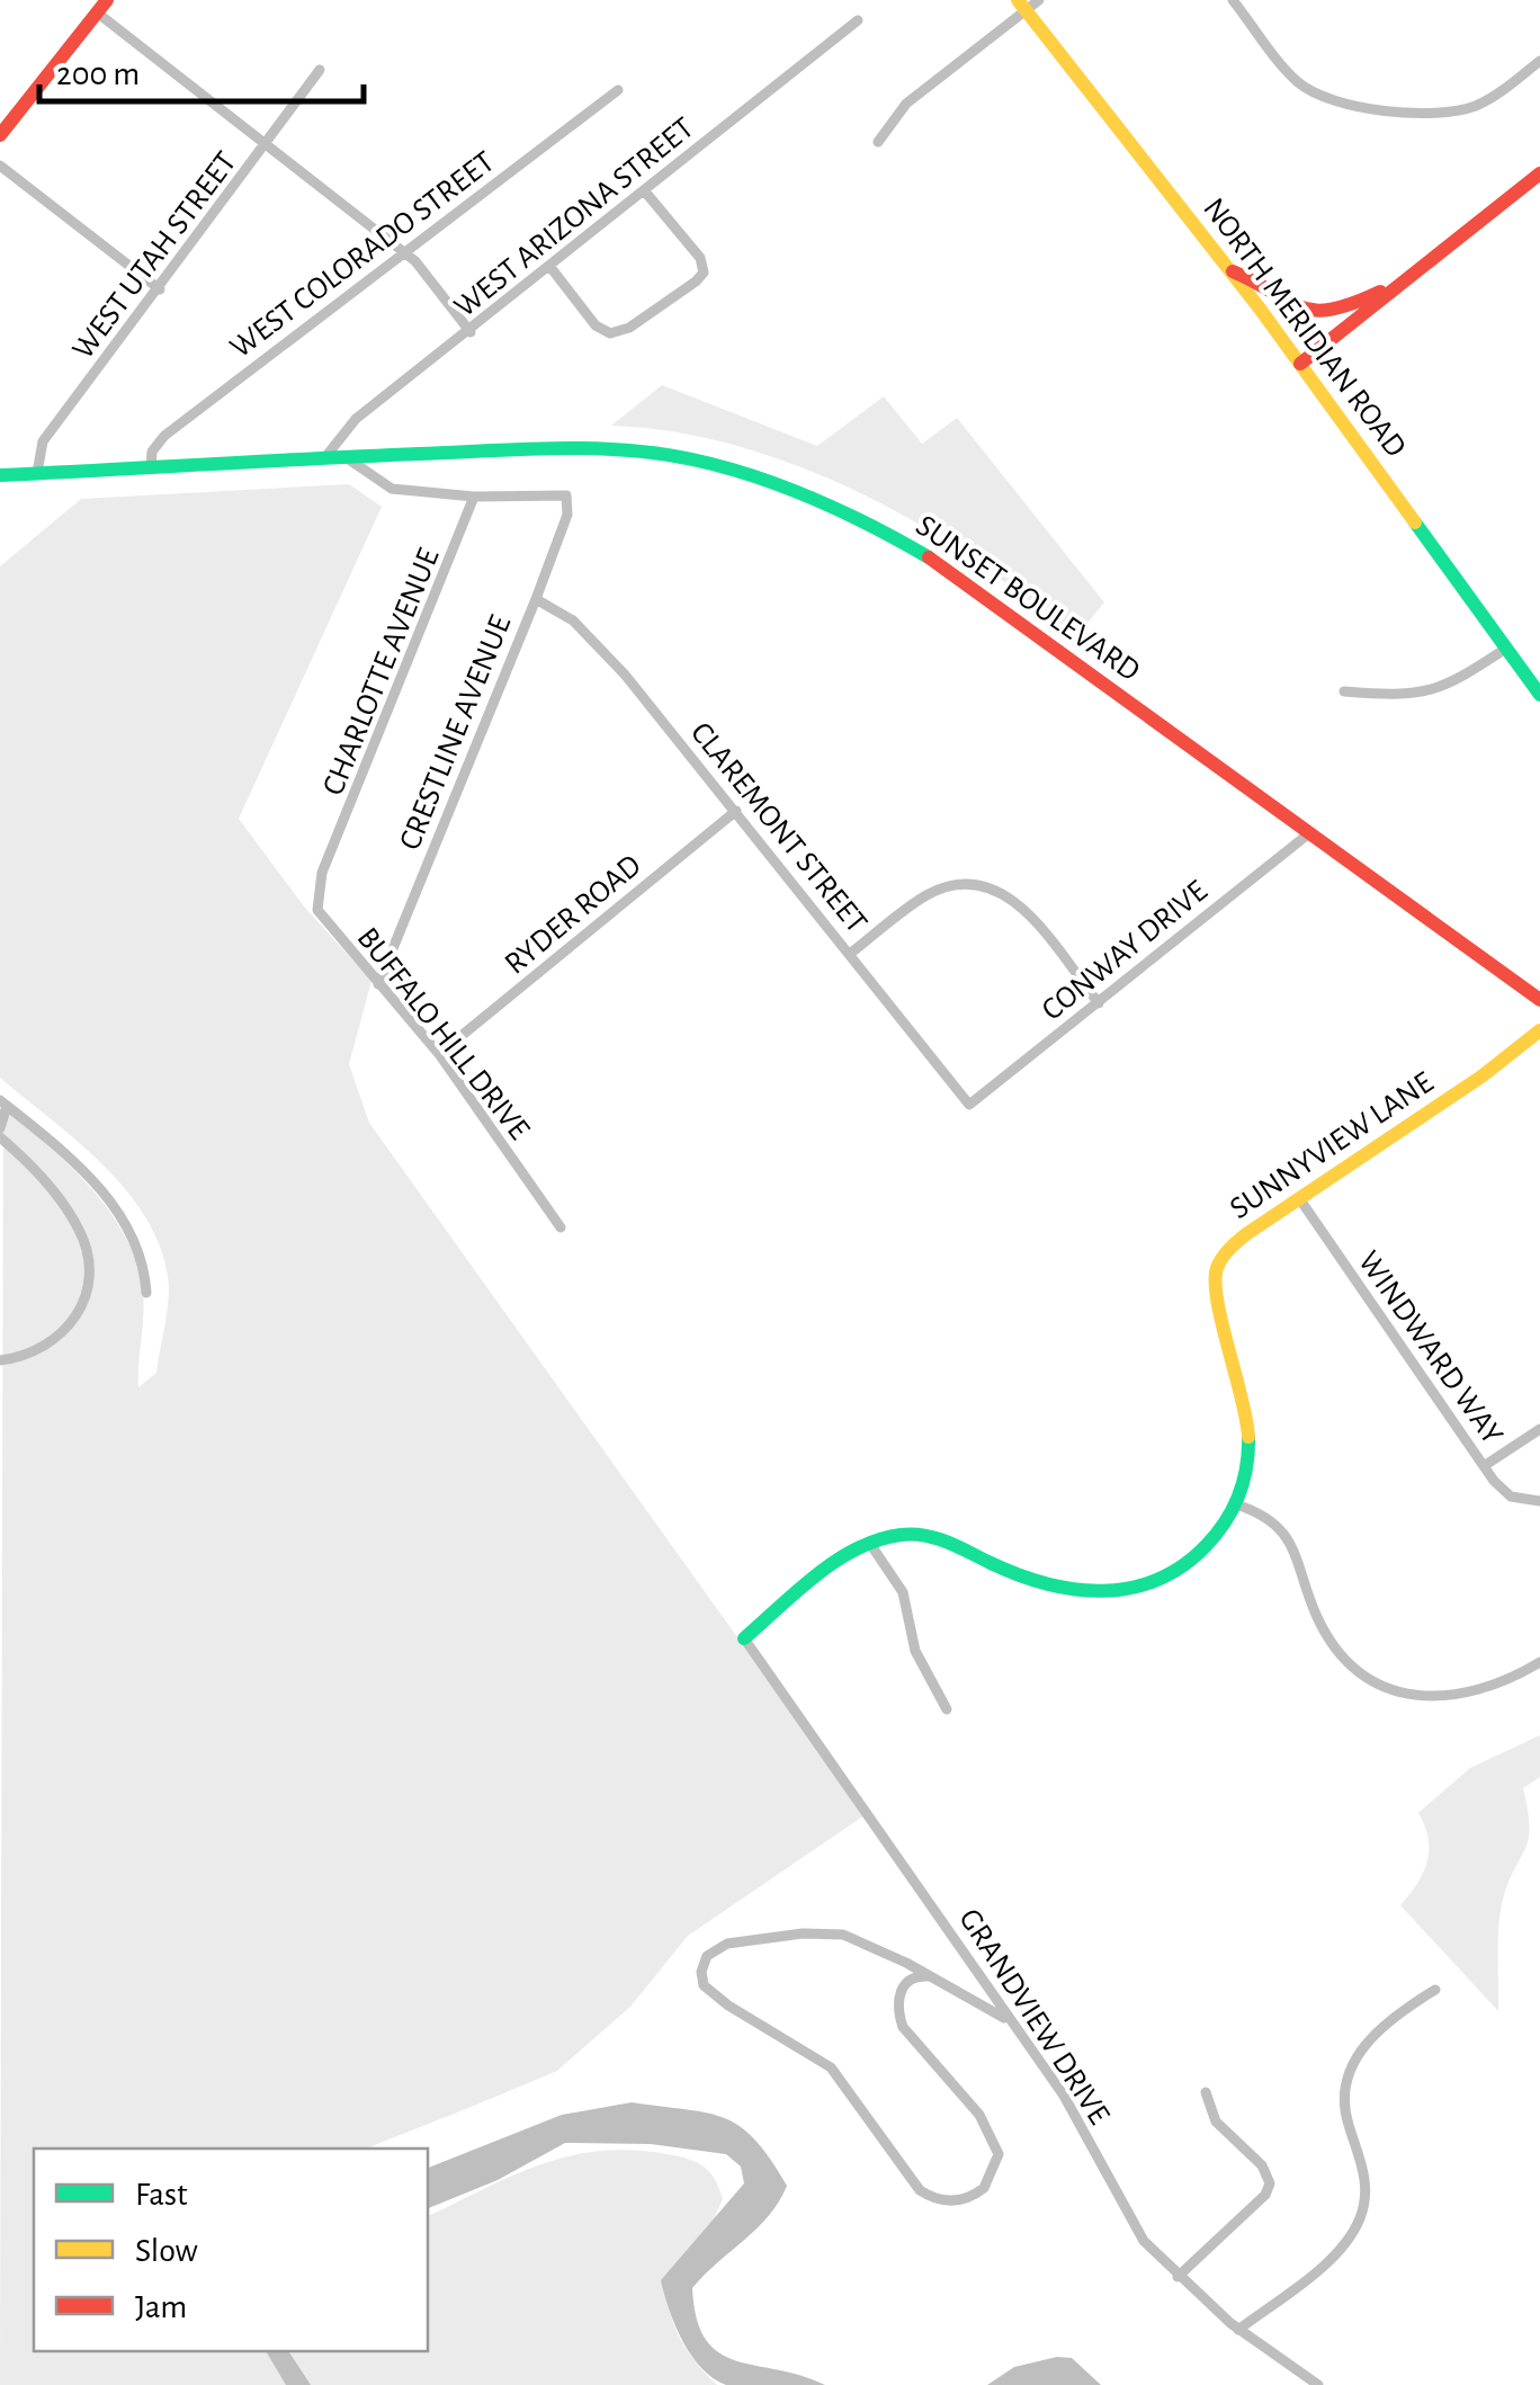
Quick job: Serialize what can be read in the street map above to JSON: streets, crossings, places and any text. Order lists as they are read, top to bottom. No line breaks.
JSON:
{"streets":{"main road":["NORTH MERIDIAN ROAD","SUNSET BOULEVARD","SUNNYVIEW LANE"],"street":["WEST ARIZONA STREET","WEST COLORADO STREET","WEST UTAH STREET","CHARLOTTE AVENUE","CRESTLINE AVENUE","CLAREMONT STREET","RYDER ROAD","CONWAY DRIVE","BUFFALO HILL DRIVE","WINDWARD WAY","GRANDVIEW DRIVE"]},"crossings":[["WEST ARIZONA STREET","SUNSET BOULEVARD"],["WEST COLORADO STREET","SUNSET BOULEVARD"],["WEST UTAH STREET","SUNSET BOULEVARD"],["SUNSET BOULEVARD","CONWAY DRIVE"],["CHARLOTTE AVENUE","CRESTLINE AVENUE"],["CHARLOTTE AVENUE","BUFFALO HILL DRIVE"],["CRESTLINE AVENUE","CLAREMONT STREET"],["CRESTLINE AVENUE","BUFFALO HILL DRIVE"],["CLAREMONT STREET","RYDER ROAD"],["CLAREMONT STREET","CONWAY DRIVE"],["RYDER ROAD","BUFFALO HILL DRIVE"],["SUNNYVIEW LANE","WINDWARD WAY"],["SUNNYVIEW LANE","GRANDVIEW DRIVE"]],"legend":["Fast","Slow","Jam"],"scale_bar":"200 m"}
